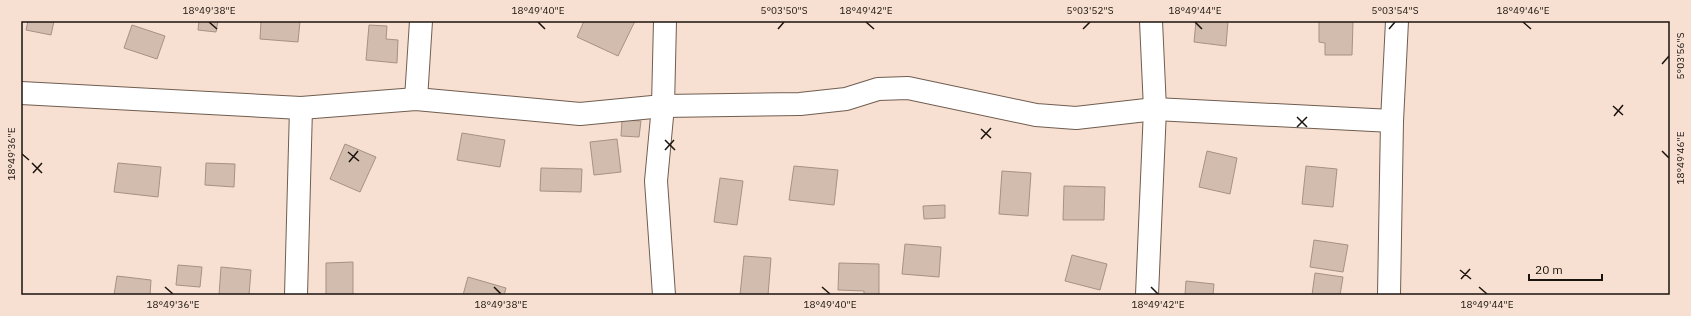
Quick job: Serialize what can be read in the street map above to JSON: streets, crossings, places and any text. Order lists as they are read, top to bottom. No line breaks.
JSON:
{"scale_bar":"20 m","coordinates":["18°49'38\"E","18°49'40\"E","5°03'50\"S","18°49'42\"E","5°03'52\"S","18°49'44\"E","5°03'54\"S","18°49'46\"E","5°03'56\"S","18°49'36\"E"]}
